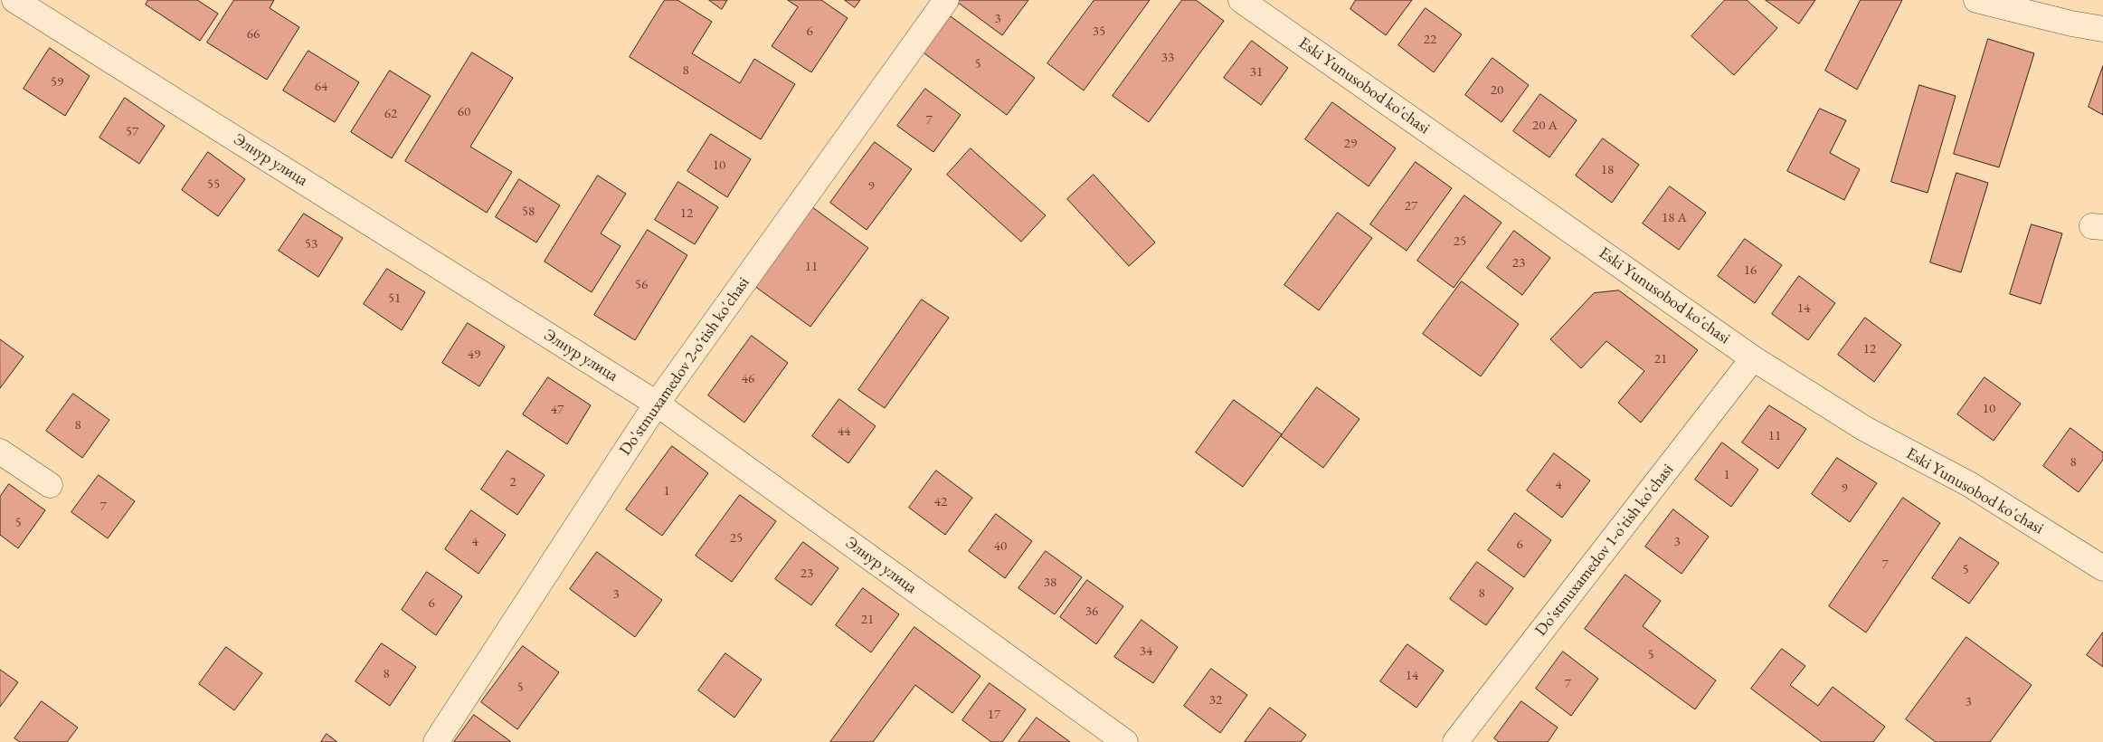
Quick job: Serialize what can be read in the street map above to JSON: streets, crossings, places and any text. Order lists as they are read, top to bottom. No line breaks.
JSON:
{"streets":{"street":["Eski Yunusobod ko'chasi","Элнур улица","Do'stmuxamedov 2-o'tish ko'chasi","Do'stmuxamedov 1-o'tish ko'chasi"]},"crossings":[["Eski Yunusobod ko'chasi","Do'stmuxamedov 1-o'tish ko'chasi"],["Элнур улица","Do'stmuxamedov 2-o'tish ko'chasi"]],"house_numbers":["3","6","35","66","22","33","5","8","31","59","64","20","60","62","7","20 A","57","29","10","18","55","9","27","58","12","18 A","25","53","23","11","16","56","51","14","12","49","21","46","10","47","8","44","11","8","1","2","4","9","1","42","7","5","25","4","3","6","40","7","5","23","38","8","3","6","36","21","34","5","8","14","7","5","32","3","17"]}
